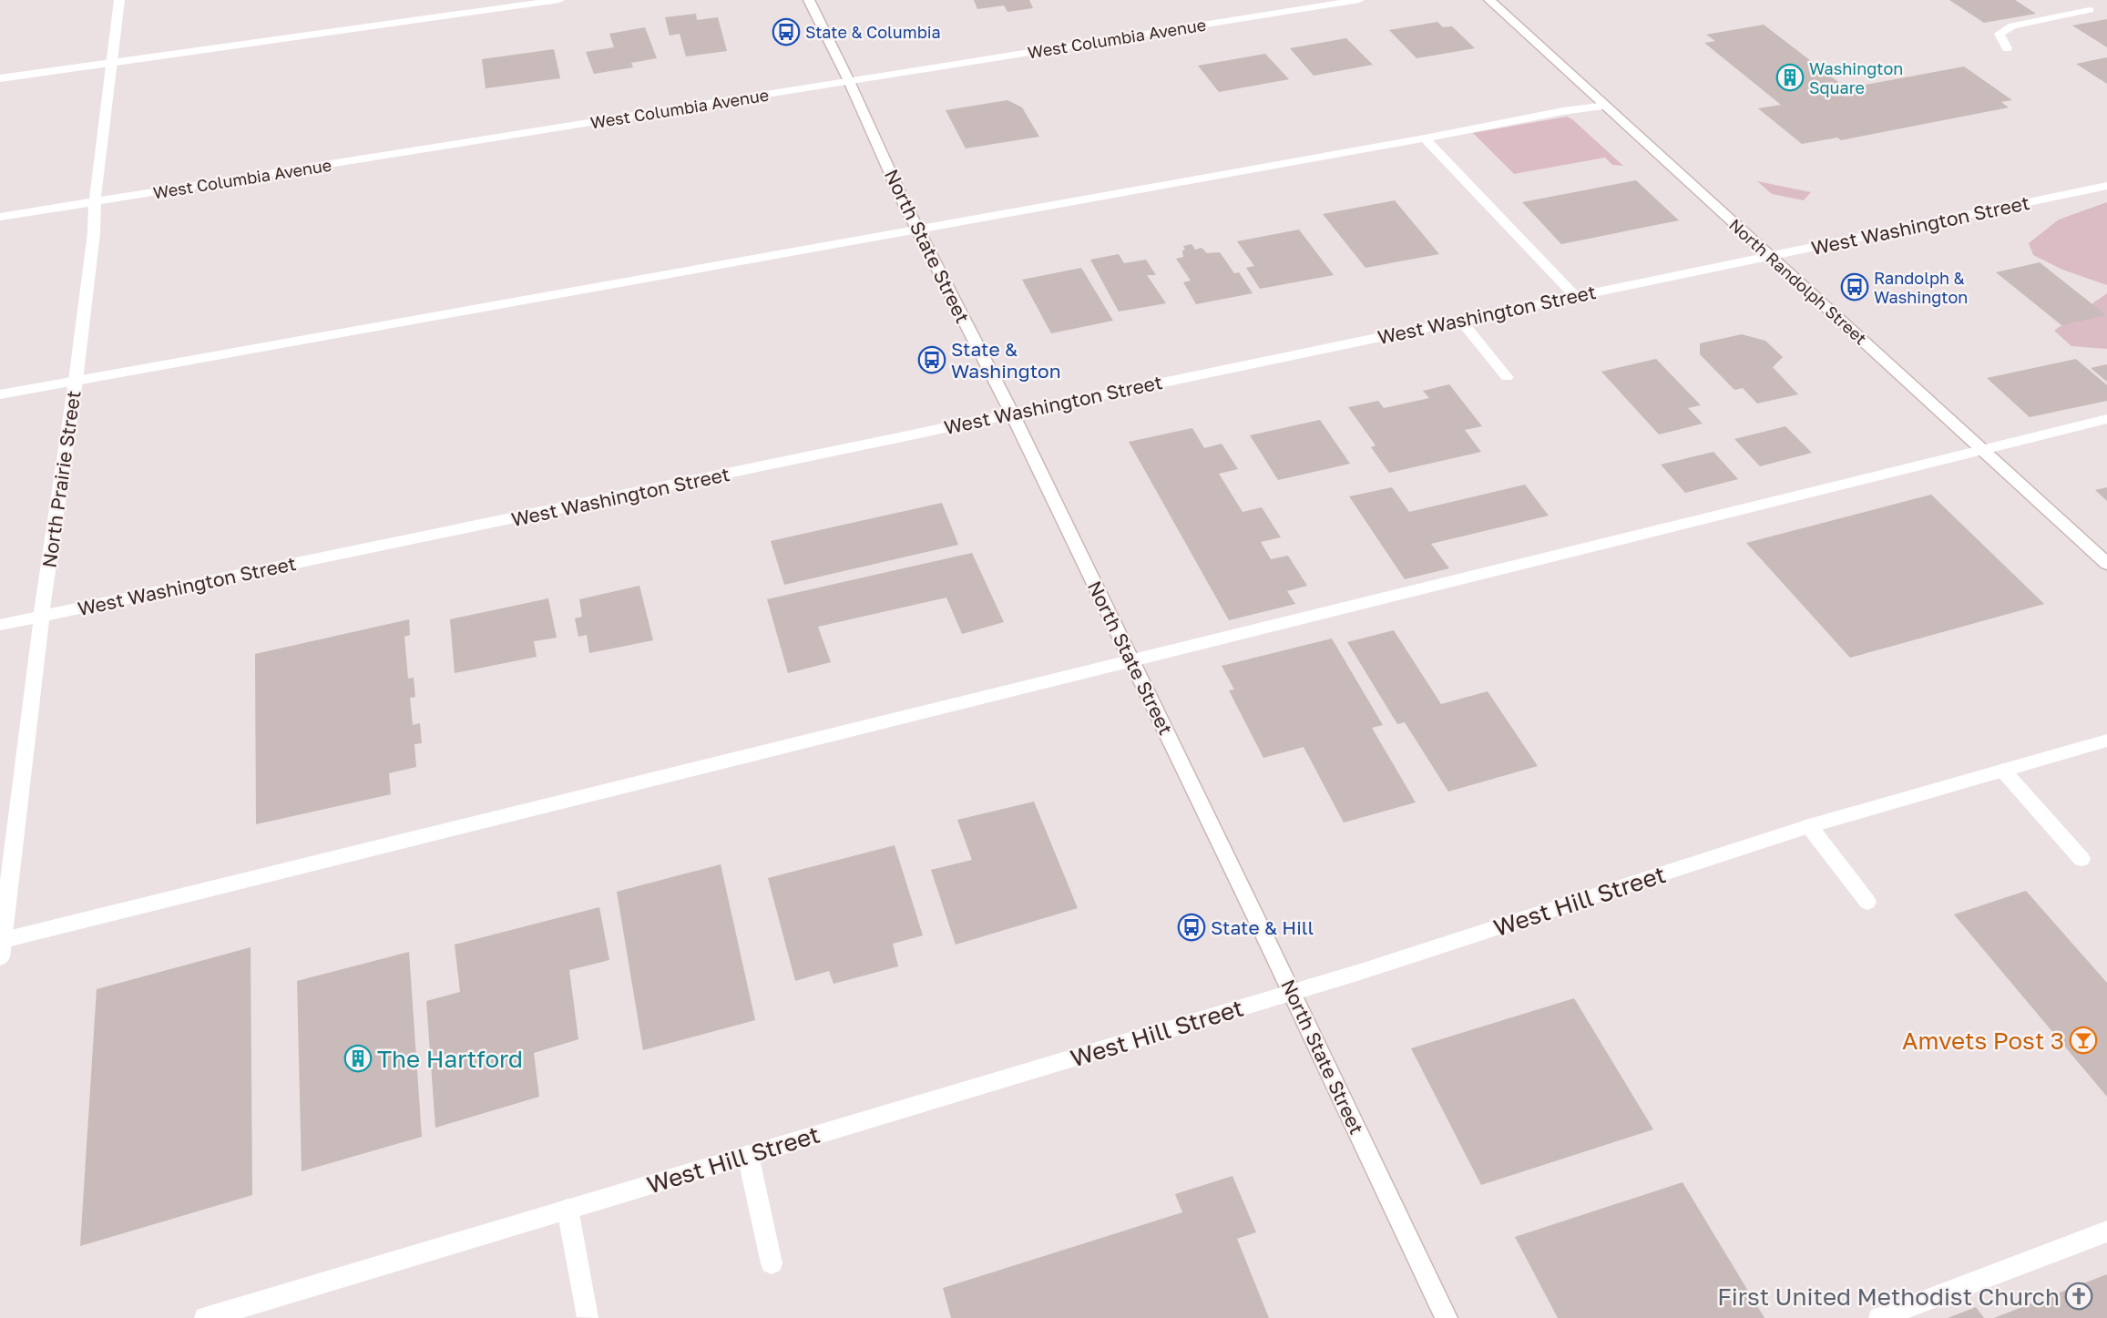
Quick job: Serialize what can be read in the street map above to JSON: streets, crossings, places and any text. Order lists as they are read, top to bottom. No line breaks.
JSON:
{"streets":{"street":["West Columbia Avenue","West Washington Street","North State Street","North Randolph Street","North Prairie Street","West Hill Street"]},"crossings":[["West Columbia Avenue","North State Street"],["West Columbia Avenue","North Prairie Street"],["West Washington Street","North State Street"],["West Washington Street","North Randolph Street"],["West Washington Street","North Prairie Street"],["North State Street","West Hill Street"]],"places":{"bus stop":["State & Columbia","Randolph & Washington","State & Washington","State & Hill"],"building":["Washington Square","The Hartford"],"bar":["Amvets Post 3"],"church":["First United Methodist Church"]}}
